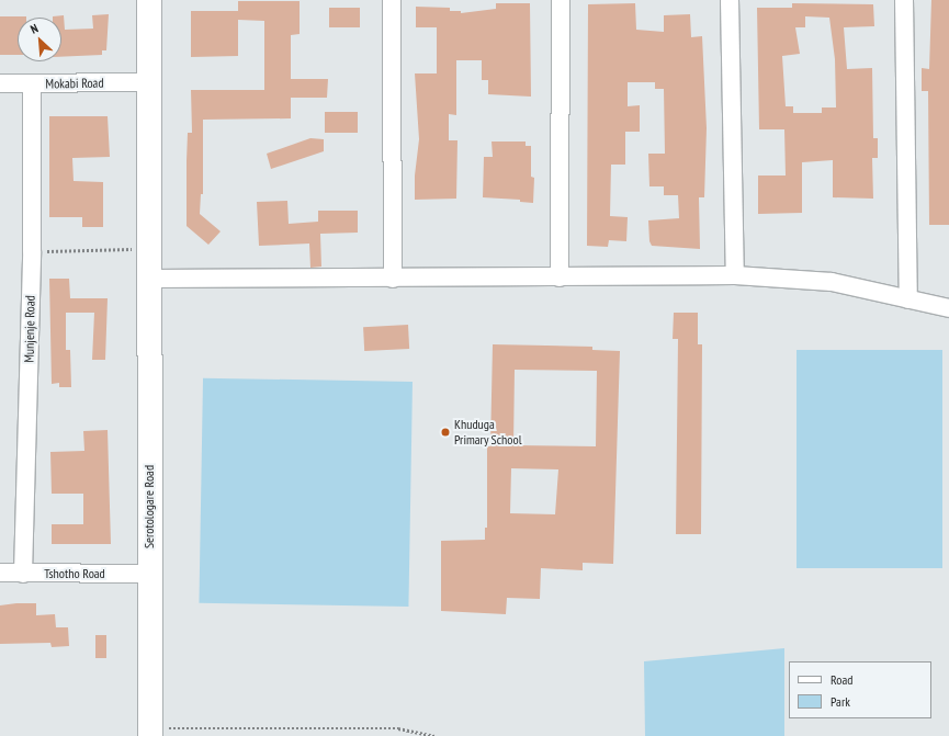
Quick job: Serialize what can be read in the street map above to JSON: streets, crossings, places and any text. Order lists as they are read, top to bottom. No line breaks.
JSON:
{"streets":{"street":["Mokabi Road","Munjenje Road","Serotologare Road","Tshotho Road"]},"crossings":[["Mokabi Road","Munjenje Road"],["Mokabi Road","Serotologare Road"],["Munjenje Road","Tshotho Road"],["Serotologare Road","Tshotho Road"]],"places":["Khuduga Primary School"],"legend":["Road","Park"],"north":"top left"}
